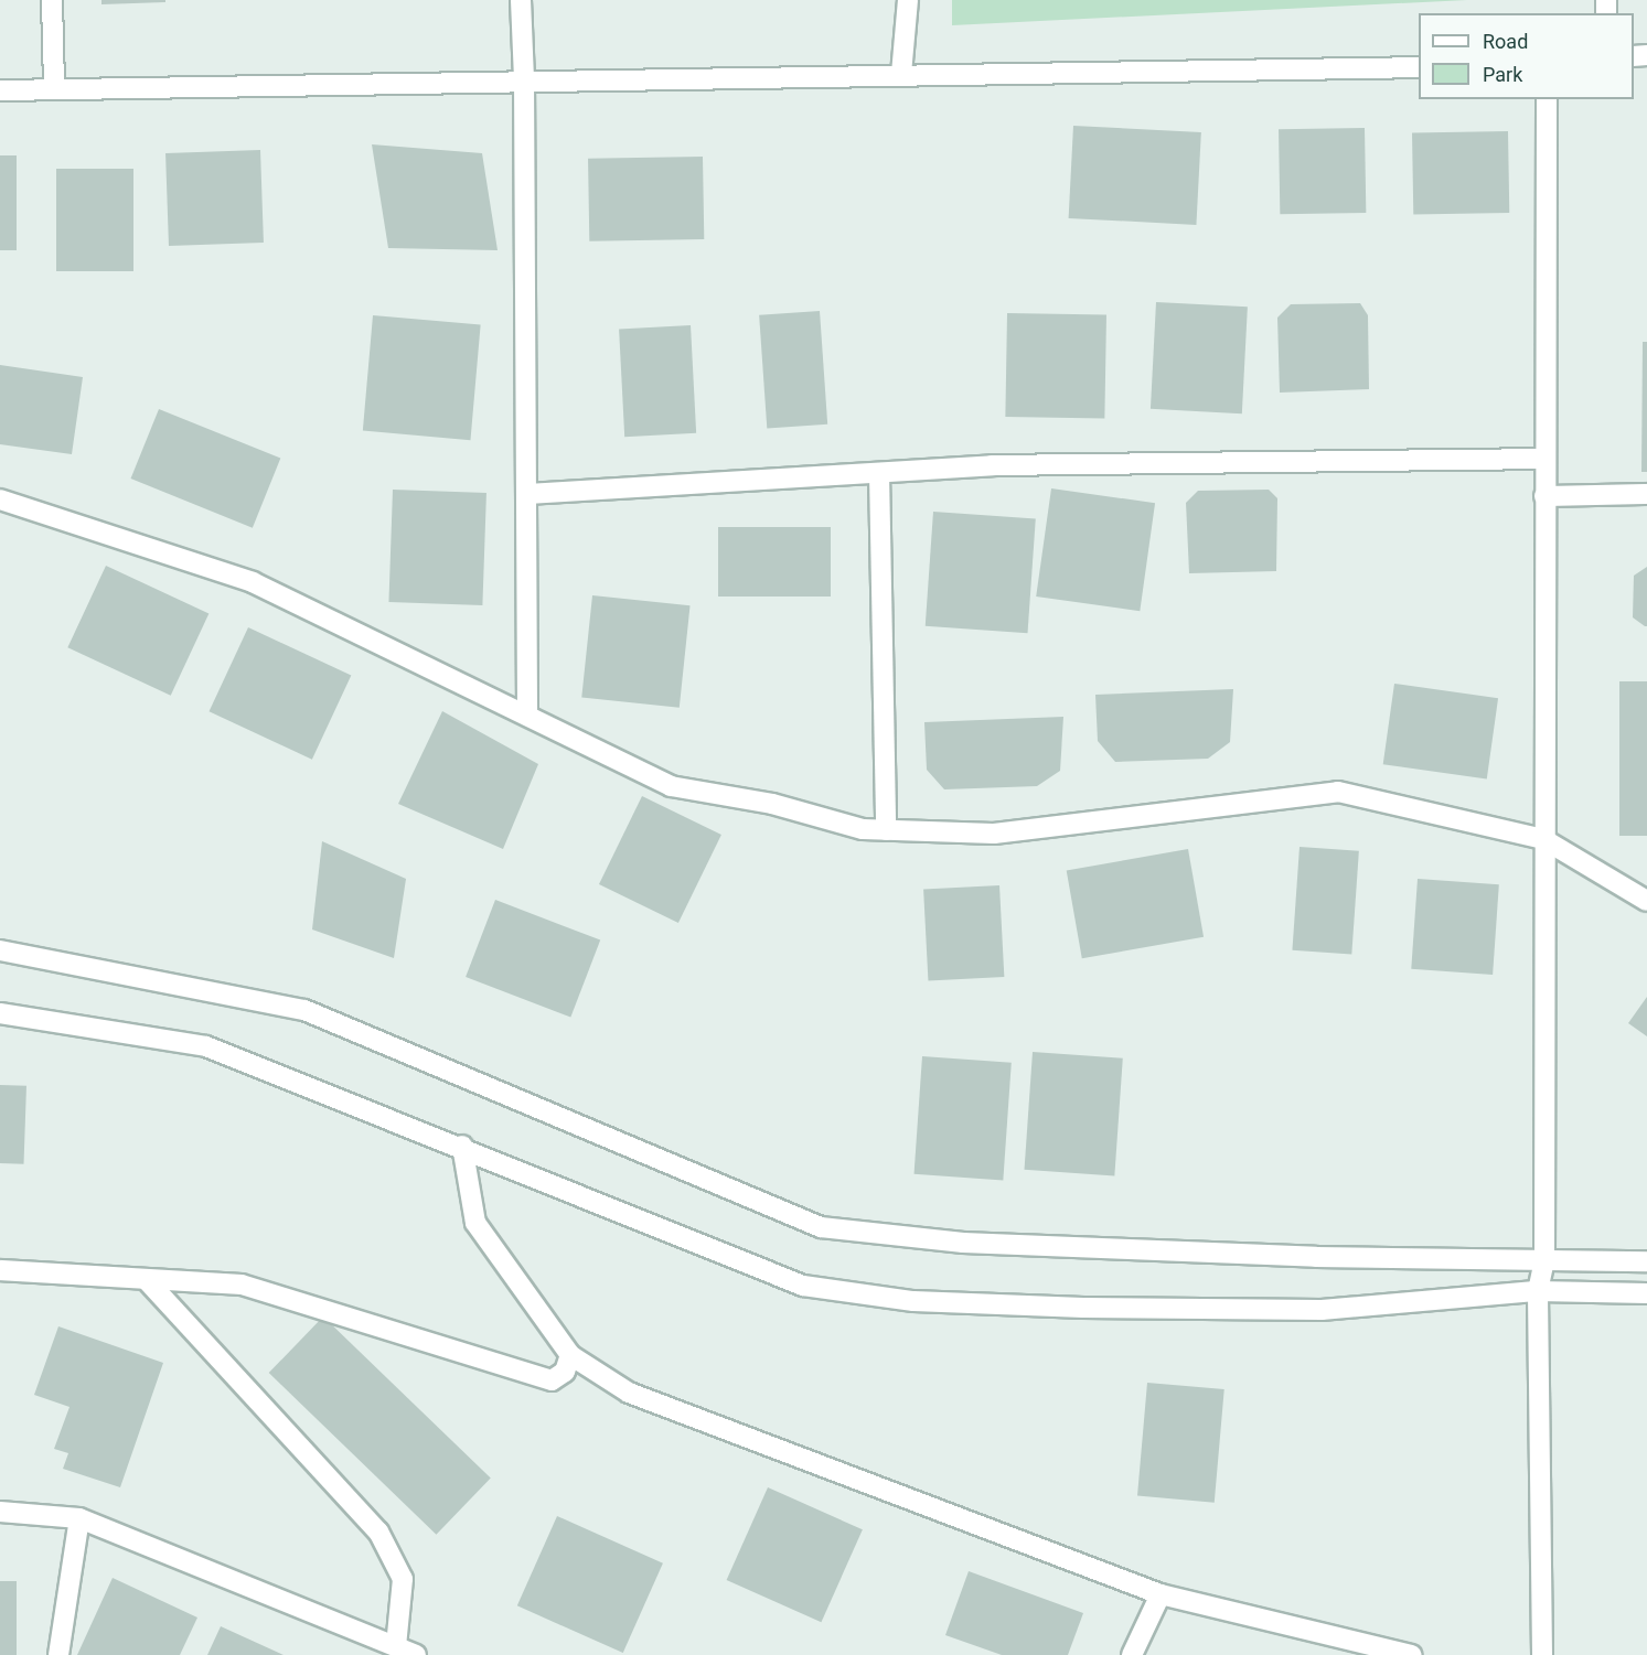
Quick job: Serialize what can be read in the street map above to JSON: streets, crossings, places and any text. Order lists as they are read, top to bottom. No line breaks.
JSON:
{"legend":["Road","Park"]}
